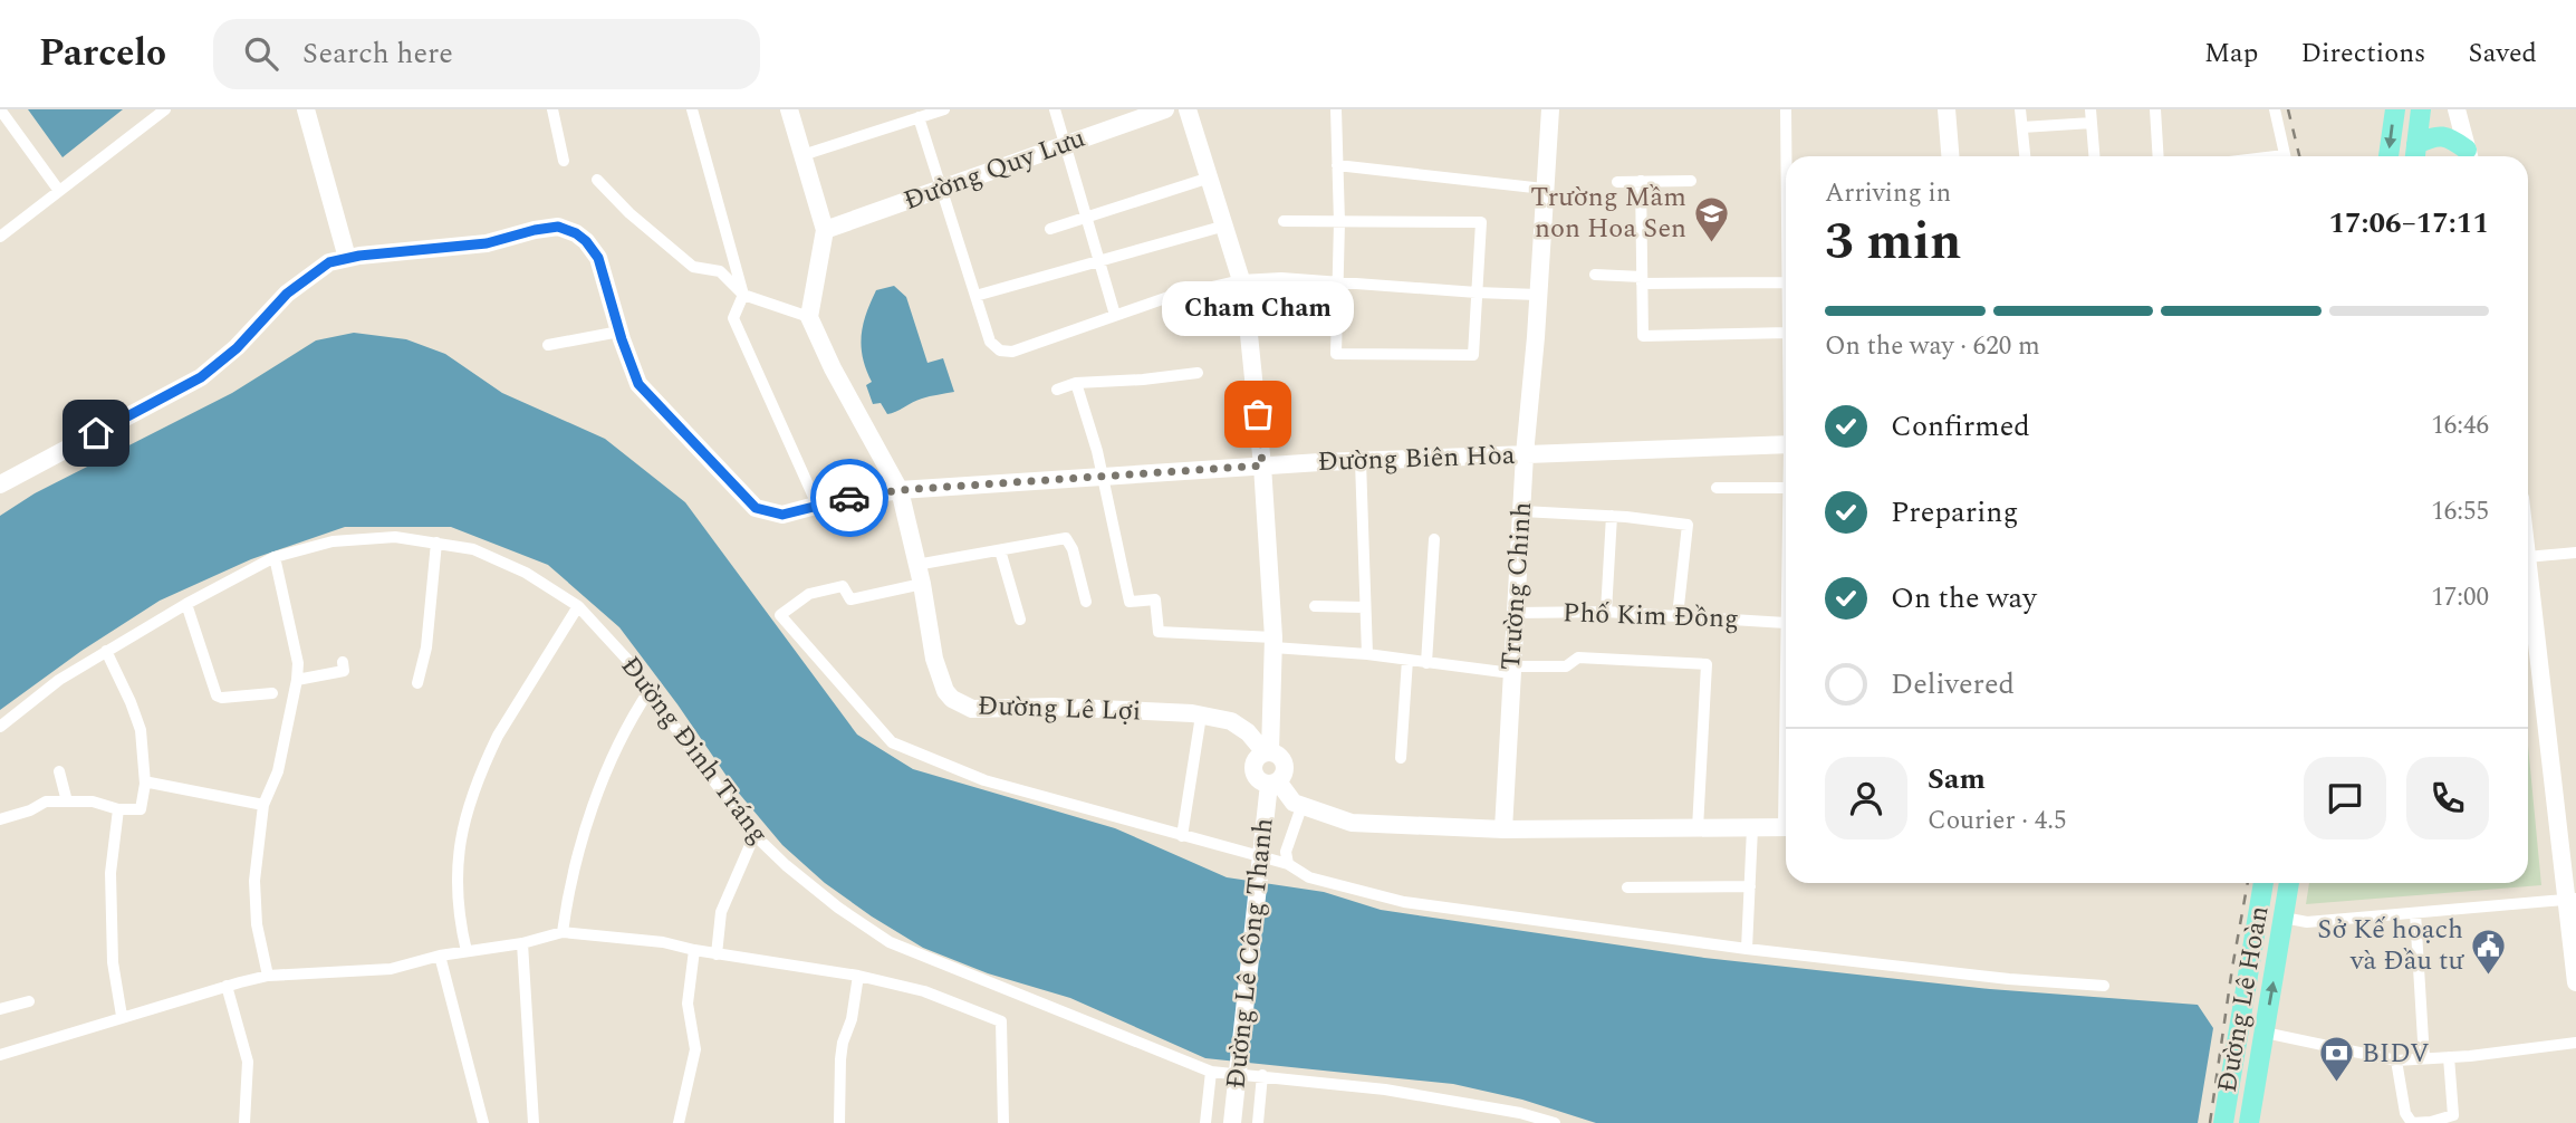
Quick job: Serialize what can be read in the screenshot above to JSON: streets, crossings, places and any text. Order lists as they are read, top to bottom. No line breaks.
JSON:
{"streets":{"main road":["Đường Lê Hoàn"],"street":["Đường Quy Lưu","Đường Biên Hòa","Trường Chinh","Phố Kim Đồng","Đường Lê Lợi","Đường Đinh Tráng","Đường Lê Công Thanh"]},"crossings":[["Đường Biên Hòa","Trường Chinh"],["Đường Biên Hòa","Đường Lê Lợi"],["Trường Chinh","Phố Kim Đồng"],["Đường Lê Lợi","Đường Lê Công Thanh"]],"places":{"school or university":["Trường Mầm non Hoa Sen"],"other":["Cham Cham"],"public building":["Sở Kế hoạch và Đầu tư"],"bank":["BIDV"]},"page":{"header":"Parcelo","search":"Search here","nav":["Map","Directions","Saved"],"heading":["3 min","Arriving in","17:06–17:11"],"panel":["Sam","Courier · 4.5"],"bubble":"Cham Cham","bar":"On the way · 620 m","list":[["Confirmed","16:46"],["Preparing","16:55"],["On the way","17:00"],"Delivered"]}}
